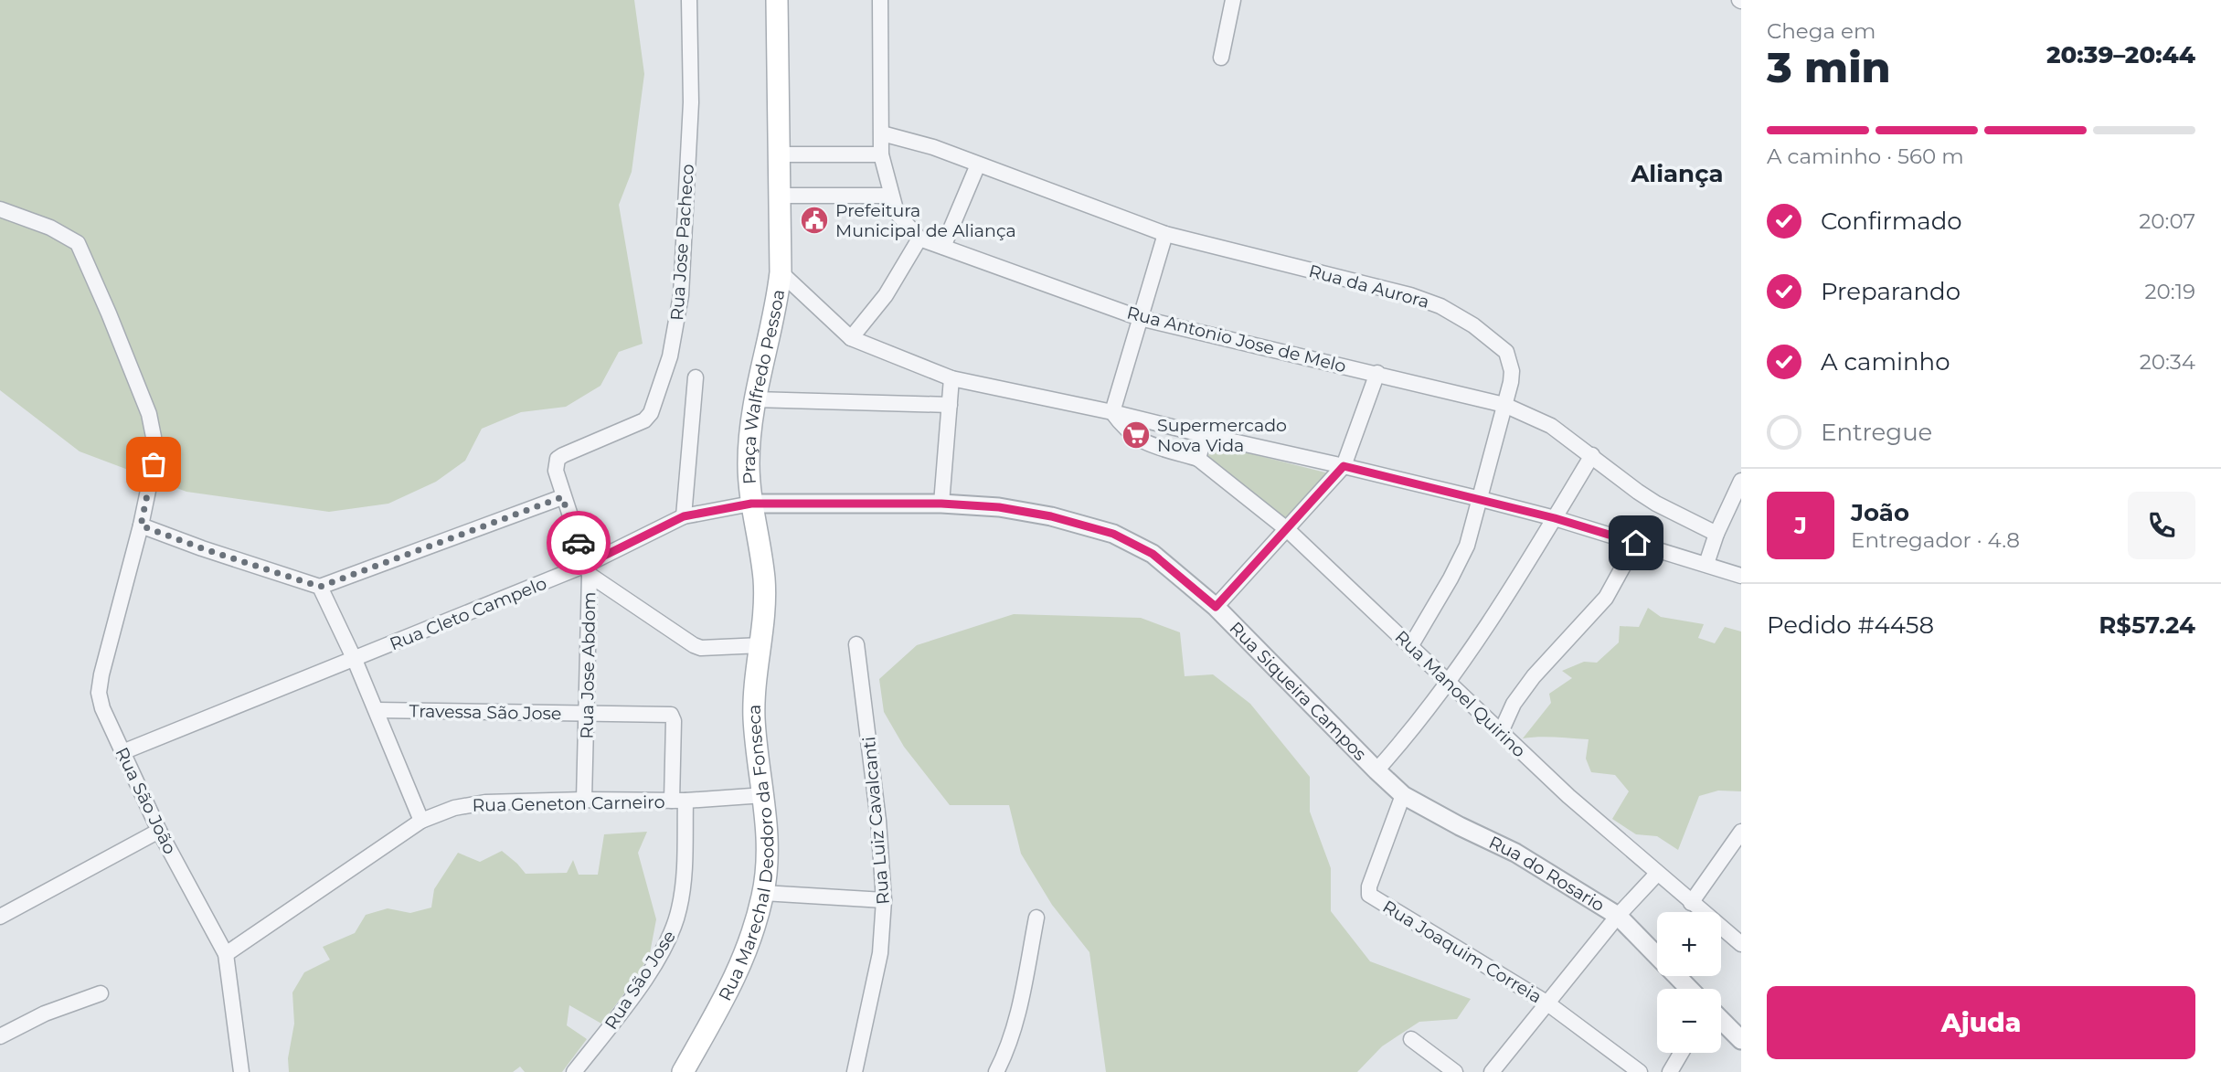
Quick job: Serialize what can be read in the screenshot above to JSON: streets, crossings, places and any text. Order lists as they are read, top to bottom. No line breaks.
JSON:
{"streets":{"main road":["Praça Walfredo Pessoa","Rua Marechal Deodoro da Fonseca"],"street":["Rua Jose Pacheco","Rua da Aurora","Rua Antonio Jose de Melo","Rua Cleto Campelo","Rua Jose Abdom","Rua Siqueira Campos","Rua Manoel Quirino","Travessa São Jose","Rua São João","Rua Geneton Carneiro","Rua Luiz Cavalcanti","Rua do Rosario","Rua Joaquim Correia","Rua São Jose"]},"crossings":[["Rua Jose Pacheco","Rua Jose Abdom"],["Rua da Aurora","Rua Antonio Jose de Melo"],["Rua da Aurora","Rua Manoel Quirino"],["Praça Walfredo Pessoa","Rua Cleto Campelo"],["Praça Walfredo Pessoa","Rua Siqueira Campos"],["Praça Walfredo Pessoa","Rua Marechal Deodoro da Fonseca"],["Rua Cleto Campelo","Rua Jose Abdom"],["Rua Cleto Campelo","Rua Siqueira Campos"],["Rua Cleto Campelo","Rua São João"],["Rua Jose Abdom","Travessa São Jose"],["Rua Jose Abdom","Rua Geneton Carneiro"],["Rua Siqueira Campos","Rua do Rosario"],["Travessa São Jose","Rua São Jose"],["Rua São João","Rua Geneton Carneiro"],["Rua Geneton Carneiro","Rua Marechal Deodoro da Fonseca"],["Rua Geneton Carneiro","Rua São Jose"],["Rua do Rosario","Rua Joaquim Correia"]],"districts":["Aliança"],"places":{"public building":["Prefeitura Municipal de Aliança"],"supermarket":["Supermercado Nova Vida"]},"page":{"heading":["3 min","Chega em","20:39–20:44"],"panel":["João","Entregador · 4.8","Pedido #4458","R$57.24"],"bar":"A caminho · 560 m","list":[["Confirmado","20:07"],["Preparando","20:19"],["A caminho","20:34"],"Entregue"],"round":"J","map_buttons":["+","−"],"buttons":"Ajuda"}}
